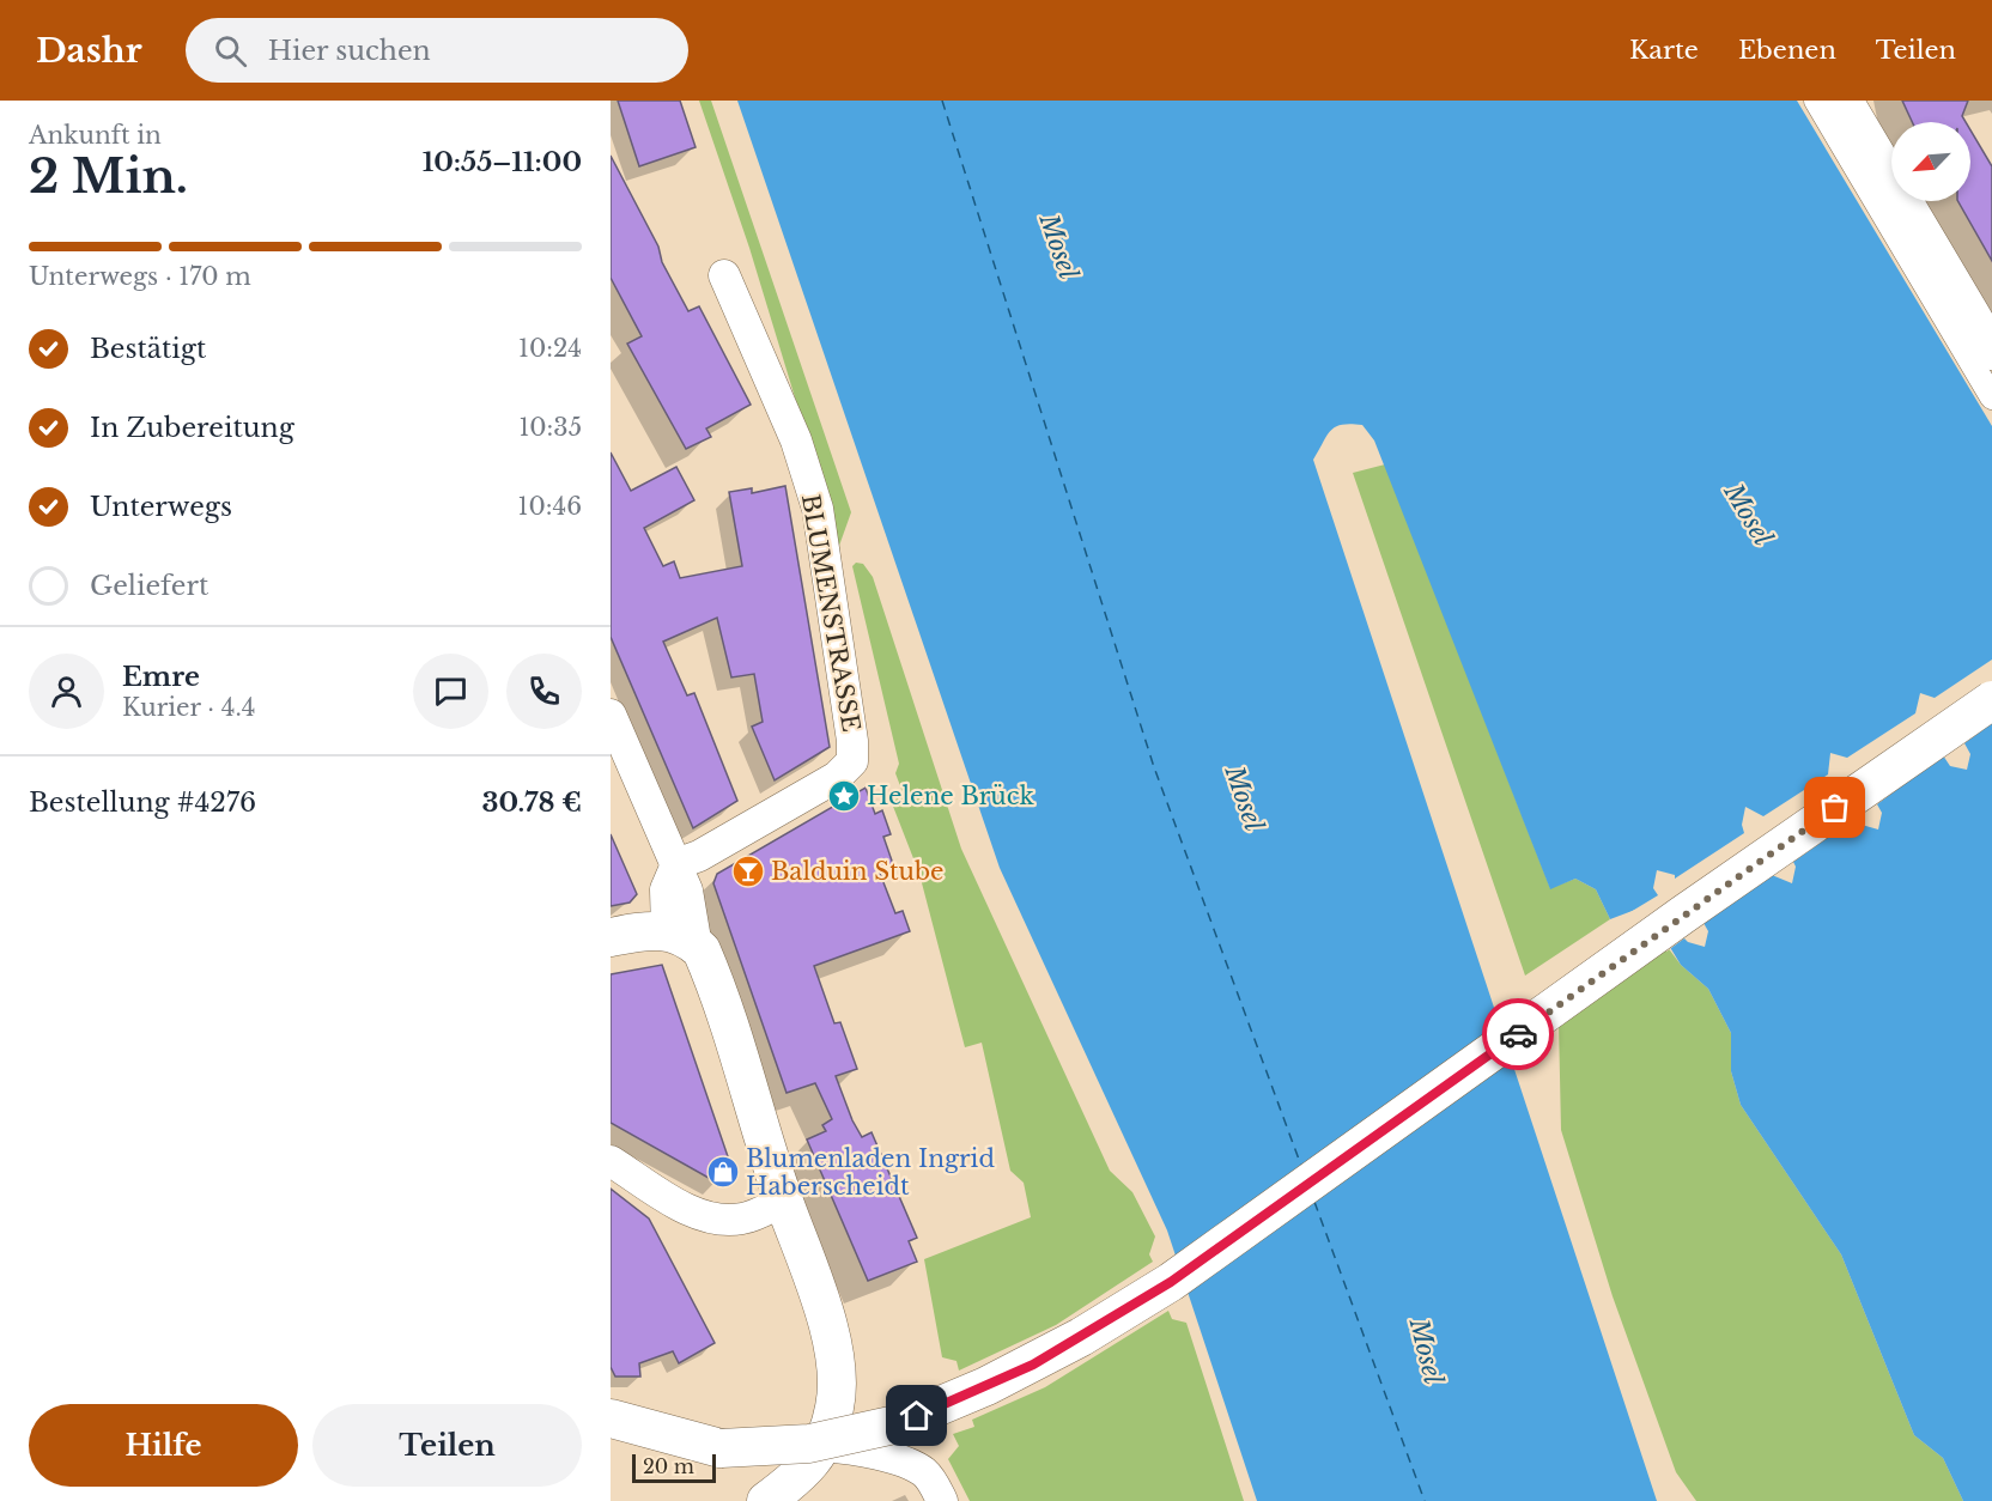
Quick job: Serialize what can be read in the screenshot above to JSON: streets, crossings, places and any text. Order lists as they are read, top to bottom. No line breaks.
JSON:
{"streets":{"street":["BLUMENSTRASSE"]},"water":["Mosel"],"places":{"place":["Helene Brück"],"bar":["Balduin Stube"],"shop":["Blumenladen Ingrid Haberscheidt"]},"scale_bar":"20 m","north":"bottom left","page":{"header":"Dashr","search":"Hier suchen","nav":["Karte","Ebenen","Teilen"],"heading":["2 Min.","Ankunft in","10:55–11:00"],"panel":["Emre","Kurier · 4.4","Bestellung #4276","30.78 €"],"bar":"Unterwegs · 170 m","list":[["Bestätigt","10:24"],["In Zubereitung","10:35"],["Unterwegs","10:46"],"Geliefert"],"buttons":["Hilfe","Teilen"],"scale":"20 m"}}
